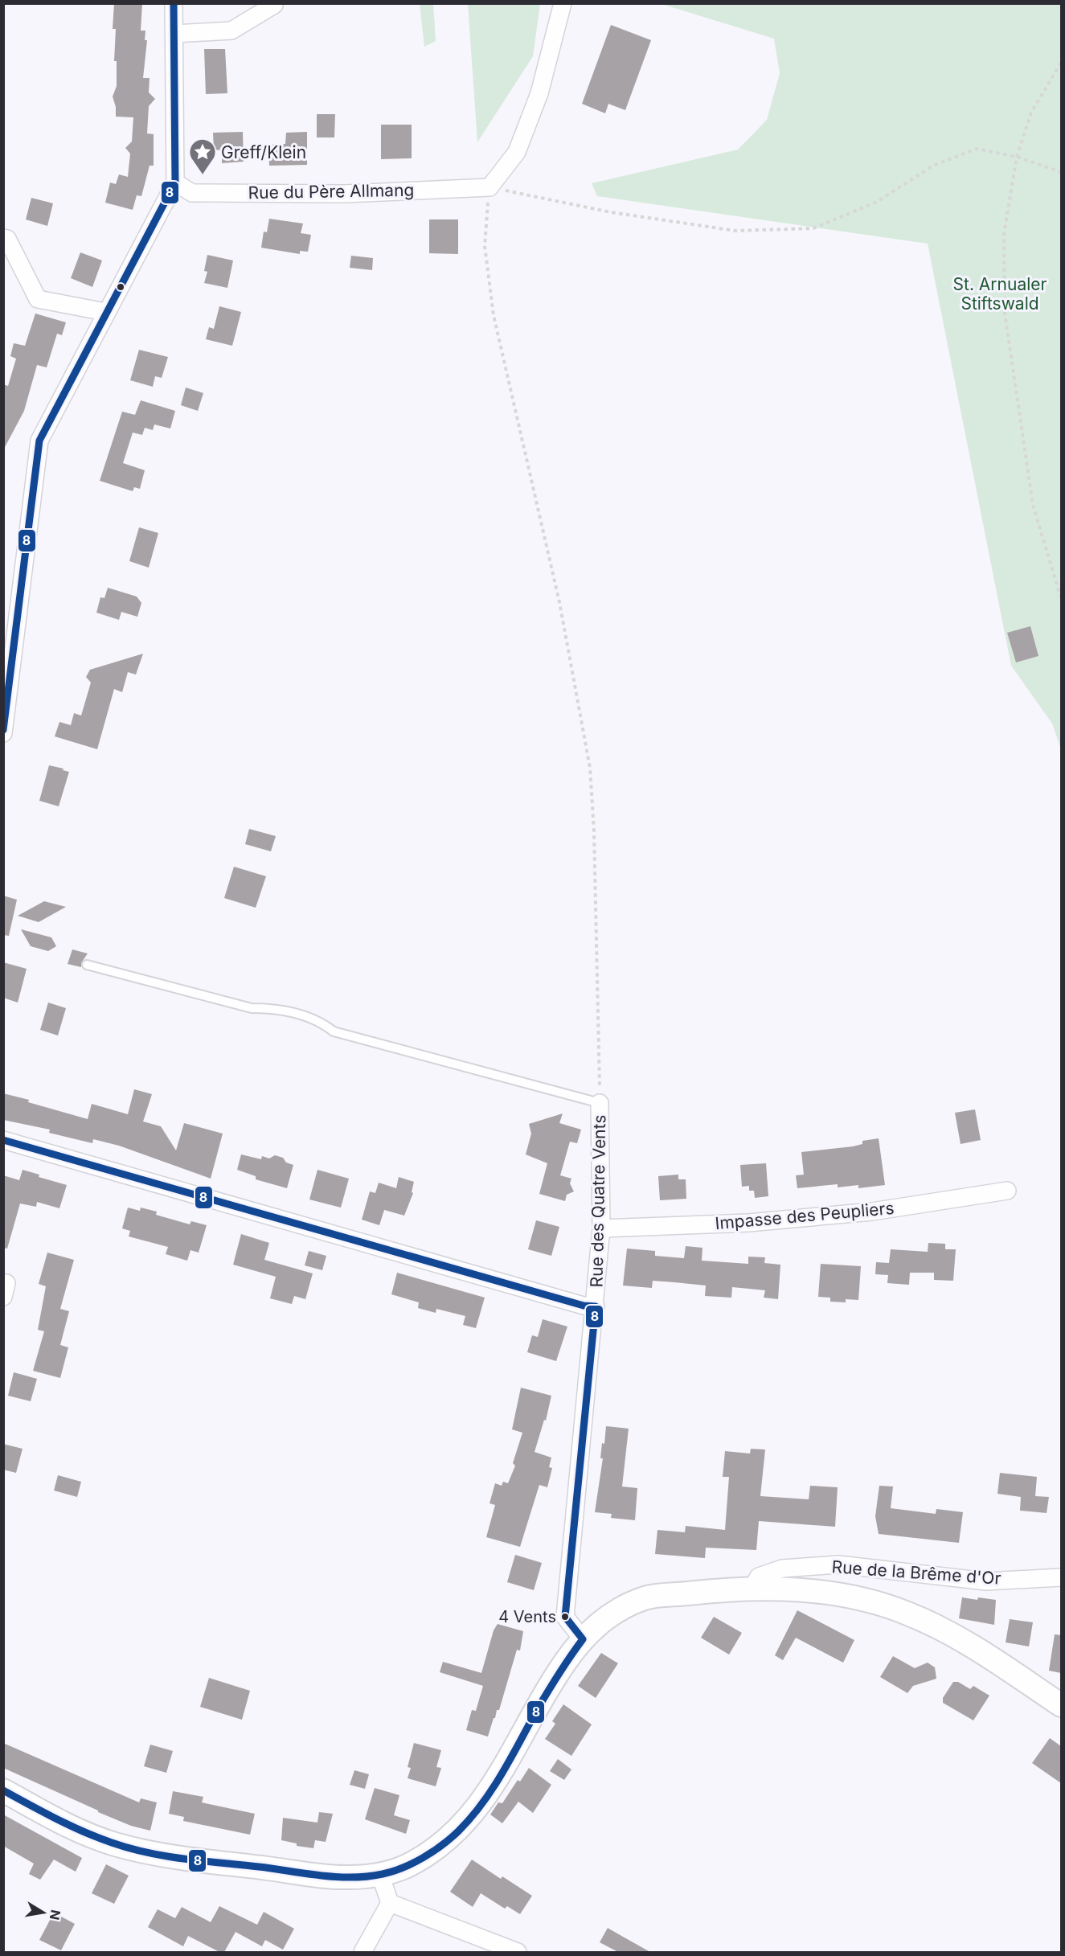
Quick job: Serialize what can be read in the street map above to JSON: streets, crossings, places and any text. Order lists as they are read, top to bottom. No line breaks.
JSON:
{"streets":{"street":["Rue du Père Allmang","Rue des Quatre Vents","Impasse des Peupliers","Rue de la Brême d'Or"]},"crossings":[["Rue des Quatre Vents","Impasse des Peupliers"]],"parks":["St. Arnualer Stiftswald"],"places":{"place":["Greff/Klein"],"other":["4 Vents"]},"lines":["transit line 8"],"north":"right"}
